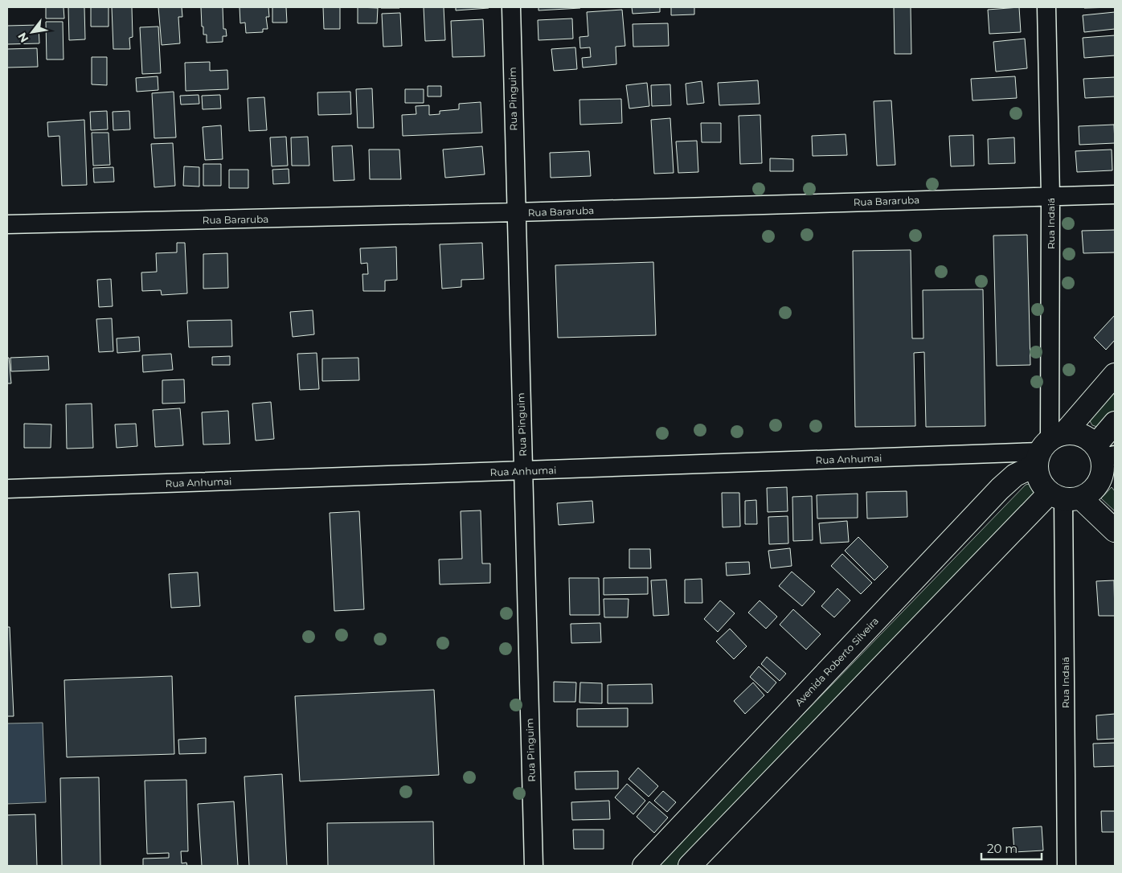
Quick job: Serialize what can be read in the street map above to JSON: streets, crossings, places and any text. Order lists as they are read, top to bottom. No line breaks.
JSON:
{"streets":{"street":["Rua Pinguim","Rua Bararuba","Rua Indaiá","Rua Anhumai","Avenida Roberto Silveira"]},"crossings":[["Rua Pinguim","Rua Bararuba"],["Rua Pinguim","Rua Anhumai"],["Rua Bararuba","Rua Indaiá"],["Rua Indaiá","Rua Anhumai"],["Rua Indaiá","Avenida Roberto Silveira"],["Rua Anhumai","Avenida Roberto Silveira"]],"scale_bar":"20 m","north":"bottom left"}
